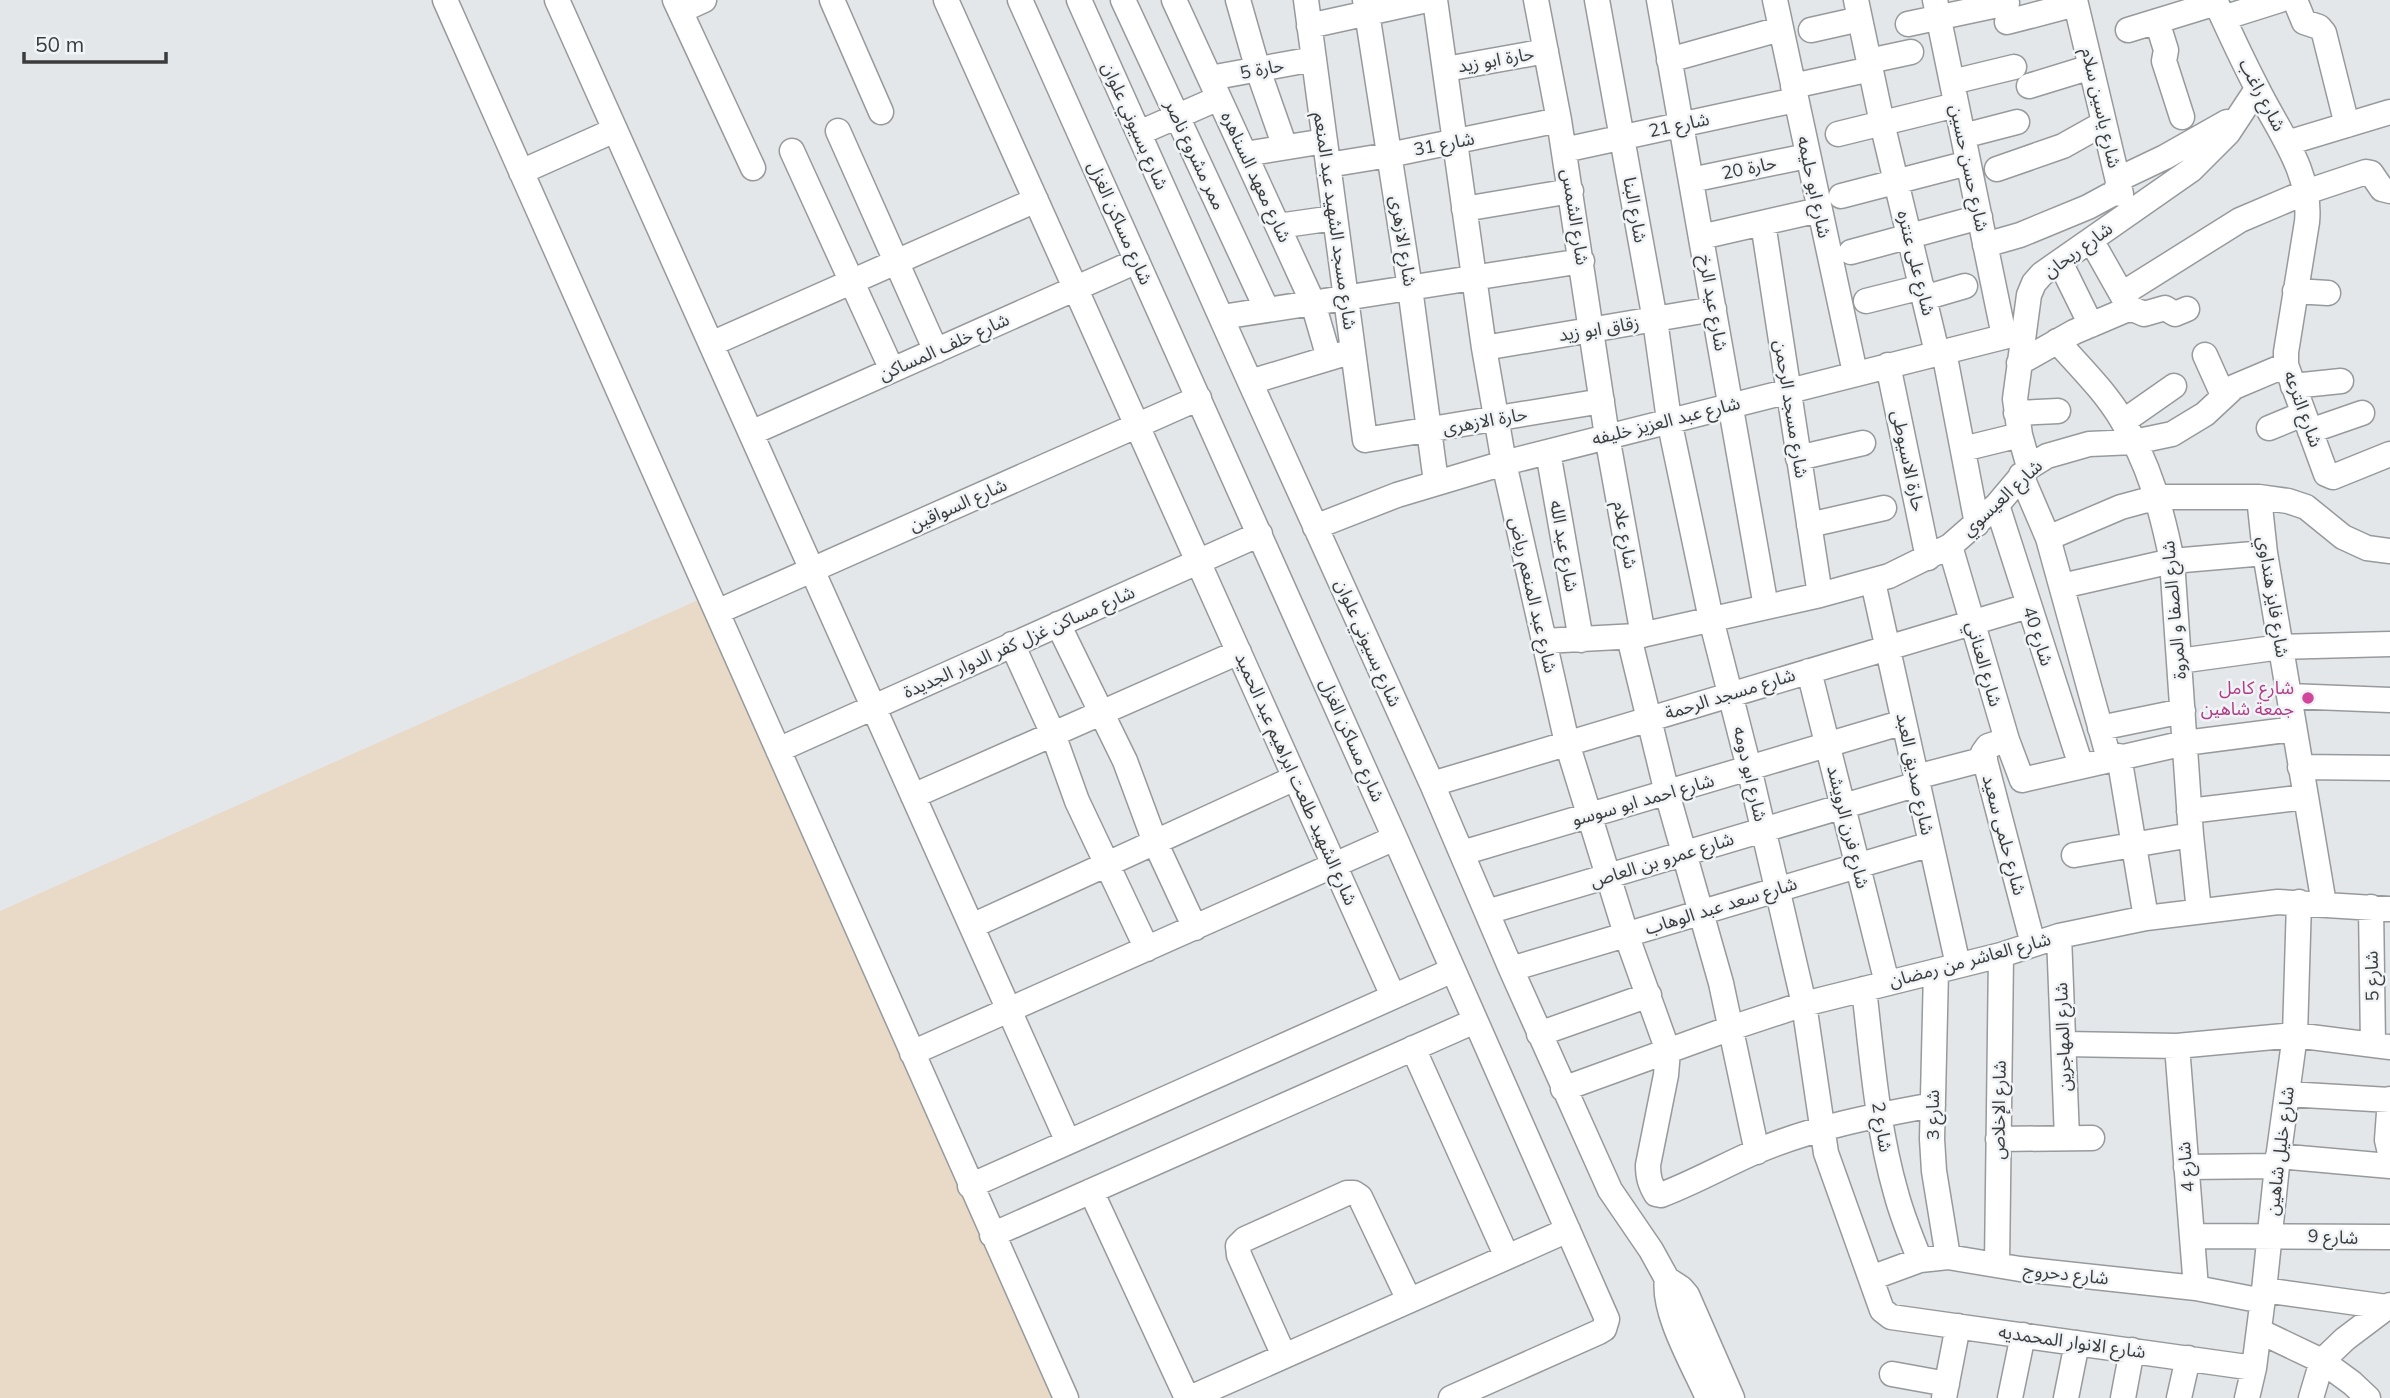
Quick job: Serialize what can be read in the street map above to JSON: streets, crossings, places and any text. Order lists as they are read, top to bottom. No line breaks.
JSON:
{"streets":{"street":["حارة ابو زيد","حارة 5","شارع راغب","شارع ياسين سلام","شارع 21","شارع بسيوني علوان","شارع 31","ممر مشروع ناصر","حارة 20","شارع حسن حسين","شارع معهد السناهره","شارع ابو حليمه","شارع البنا","شارع الشمس","شارع مسجد الشهيد عبد المنعم","شارع مساكن الغزل","شارع الازهرى","شارع ريحان","شارع على عنتره","شارع عيد الرخ","زقاق ابو زيد","شارع خلف المساكن","شارع مسجد الرحمن","شارع الترعه","حارة الازهرى","شارع عبد العزيز خليفه","حارة الاسيوطى","شارع العيسوي","شارع السواقين","شارع علام","شارع عبد الله","شارع عبد المنعم رياض","شارع فايز هنداوي","شارع الصفا و المروة","شارع 40","شارع مساكن غزل كفر الدوار الجديدة","شارع العناني","شارع مسجد الرحمة","شارع ابو دومه","شارع صديق العبد","شارع الشهيد طلعت ابراهيم عبد الحميد","شارع احمد ابو سوسو","شارع فرن الرويشد","شارع حلمى سعيد","شارع عمرو بن العاص","شارع سعد عبد الوهاب","شارع العاشر من رمضان","شارع 5","شارع المهاجرين","شارع الإخلاص","شارع 3","شارع 2","شارع خليل شاهين","شارع 4","شارع 9","شارع دحروج","شارع الانوار المحمديه"]},"crossings":[["حارة ابو زيد","شارع الشمس"],["حارة ابو زيد","شارع عبد المنعم رياض"],["حارة 5","شارع بسيوني علوان"],["حارة 5","ممر مشروع ناصر"],["حارة 5","شارع معهد السناهره"],["حارة 5","شارع مسجد الشهيد عبد المنعم"],["شارع راغب","شارع ريحان"],["شارع راغب","شارع الترعه"],["شارع ياسين سلام","شارع ريحان"],["شارع 21","شارع ابو حليمه"],["شارع 21","شارع البنا"],["شارع 21","شارع الشمس"],["شارع 21","شارع على عنتره"],["شارع 21","شارع عيد الرخ"],["شارع بسيوني علوان","شارع عبد العزيز خليفه"],["شارع بسيوني علوان","شارع مسجد الرحمة"],["شارع بسيوني علوان","شارع احمد ابو سوسو"],["شارع بسيوني علوان","شارع عمرو بن العاص"],["شارع بسيوني علوان","شارع سعد عبد الوهاب"],["شارع بسيوني علوان","شارع العاشر من رمضان"],["شارع 31","شارع معهد السناهره"],["شارع 31","شارع الشمس"],["شارع 31","شارع مسجد الشهيد عبد المنعم"],["شارع 31","شارع الازهرى"],["شارع 31","شارع عبد المنعم رياض"],["حارة 20","شارع ابو حليمه"],["حارة 20","شارع عيد الرخ"],["شارع حسن حسين","شارع ريحان"],["شارع حسن حسين","شارع عبد العزيز خليفه"],["شارع معهد السناهره","شارع مسجد الشهيد عبد المنعم"],["شارع ابو حليمه","شارع عبد العزيز خليفه"],["شارع البنا","زقاق ابو زيد"],["شارع البنا","شارع عبد العزيز خليفه"],["شارع البنا","شارع ابو دومه"],["شارع الشمس","زقاق ابو زيد"],["شارع الشمس","حارة الازهرى"],["شارع الشمس","شارع عبد العزيز خليفه"],["شارع الشمس","شارع علام"],["شارع مسجد الشهيد عبد المنعم","حارة الازهرى"],["شارع مساكن الغزل","شارع خلف المساكن"],["شارع مساكن الغزل","شارع السواقين"],["شارع مساكن الغزل","شارع مساكن غزل كفر الدوار الجديدة"],["شارع الازهرى","حارة الازهرى"],["شارع الازهرى","شارع عبد العزيز خليفه"],["شارع ريحان","شارع عبد العزيز خليفه"],["شارع ريحان","شارع العيسوي"],["شارع ريحان","شارع العاشر من رمضان"],["شارع على عنتره","شارع عبد العزيز خليفه"],["شارع على عنتره","شارع العيسوي"],["شارع عيد الرخ","زقاق ابو زيد"],["شارع عيد الرخ","شارع عبد العزيز خليفه"],["شارع عيد الرخ","شارع العيسوي"],["زقاق ابو زيد","شارع عبد المنعم رياض"],["شارع خلف المساكن","شارع الشهيد طلعت ابراهيم عبد الحميد"],["شارع مسجد الرحمن","شارع عبد العزيز خليفه"],["شارع مسجد الرحمن","شارع العيسوي"],["شارع الترعه","شارع العيسوي"],["حارة الازهرى","شارع عبد المنعم رياض"],["شارع عبد العزيز خليفه","حارة الاسيوطى"],["شارع عبد العزيز خليفه","شارع علام"],["شارع عبد العزيز خليفه","شارع عبد الله"],["شارع عبد العزيز خليفه","شارع عبد المنعم رياض"],["شارع عبد العزيز خليفه","شارع ابو دومه"],["حارة الاسيوطى","شارع العيسوي"],["شارع العيسوي","شارع علام"],["شارع العيسوي","شارع عبد الله"],["شارع العيسوي","شارع عبد المنعم رياض"],["شارع العيسوي","شارع الصفا و المروة"],["شارع العيسوي","شارع 40"],["شارع العيسوي","شارع العناني"],["شارع العيسوي","شارع ابو دومه"],["شارع العيسوي","شارع صديق العبد"],["شارع السواقين","شارع الشهيد طلعت ابراهيم عبد الحميد"],["شارع علام","شارع مسجد الرحمة"],["شارع علام","شارع احمد ابو سوسو"],["شارع علام","شارع عمرو بن العاص"],["شارع علام","شارع سعد عبد الوهاب"],["شارع علام","شارع العاشر من رمضان"],["شارع عبد المنعم رياض","شارع مسجد الرحمة"],["شارع عبد المنعم رياض","شارع احمد ابو سوسو"],["شارع عبد المنعم رياض","شارع عمرو بن العاص"],["شارع عبد المنعم رياض","شارع سعد عبد الوهاب"],["شارع عبد المنعم رياض","شارع العاشر من رمضان"],["شارع فايز هنداوي","شارع العاشر من رمضان"],["شارع الصفا و المروة","شارع العاشر من رمضان"],["شارع 40","شارع العناني"],["شارع 40","شارع مسجد الرحمة"],["شارع مساكن غزل كفر الدوار الجديدة","شارع الشهيد طلعت ابراهيم عبد الحميد"],["شارع العناني","شارع مسجد الرحمة"],["شارع العناني","شارع حلمى سعيد"],["شارع مسجد الرحمة","شارع ابو دومه"],["شارع مسجد الرحمة","شارع صديق العبد"],["شارع مسجد الرحمة","شارع فرن الرويشد"],["شارع ابو دومه","شارع احمد ابو سوسو"],["شارع ابو دومه","شارع عمرو بن العاص"],["شارع ابو دومه","شارع سعد عبد الوهاب"],["شارع ابو دومه","شارع العاشر من رمضان"],["شارع ابو دومه","شارع دحروج"],["شارع ابو دومه","شارع الانوار المحمديه"],["شارع صديق العبد","شارع احمد ابو سوسو"],["شارع صديق العبد","شارع عمرو بن العاص"],["شارع صديق العبد","شارع سعد عبد الوهاب"],["شارع صديق العبد","شارع العاشر من رمضان"],["شارع صديق العبد","شارع 3"],["شارع احمد ابو سوسو","شارع فرن الرويشد"],["شارع فرن الرويشد","شارع عمرو بن العاص"],["شارع فرن الرويشد","شارع سعد عبد الوهاب"],["شارع فرن الرويشد","شارع العاشر من رمضان"],["شارع فرن الرويشد","شارع 2"],["شارع حلمى سعيد","شارع عمرو بن العاص"],["شارع حلمى سعيد","شارع العاشر من رمضان"],["شارع العاشر من رمضان","شارع 5"],["شارع العاشر من رمضان","شارع المهاجرين"],["شارع العاشر من رمضان","شارع الإخلاص"],["شارع العاشر من رمضان","شارع 3"],["شارع العاشر من رمضان","شارع 2"],["شارع العاشر من رمضان","شارع خليل شاهين"],["شارع الإخلاص","شارع دحروج"],["شارع 3","شارع دحروج"],["شارع 2","شارع دحروج"],["شارع خليل شاهين","شارع 9"],["شارع خليل شاهين","شارع دحروج"],["شارع خليل شاهين","شارع الانوار المحمديه"],["شارع 4","شارع 9"],["شارع 4","شارع دحروج"]],"places":["شارع كامل جمعة شاهين"],"scale_bar":"50 m"}
